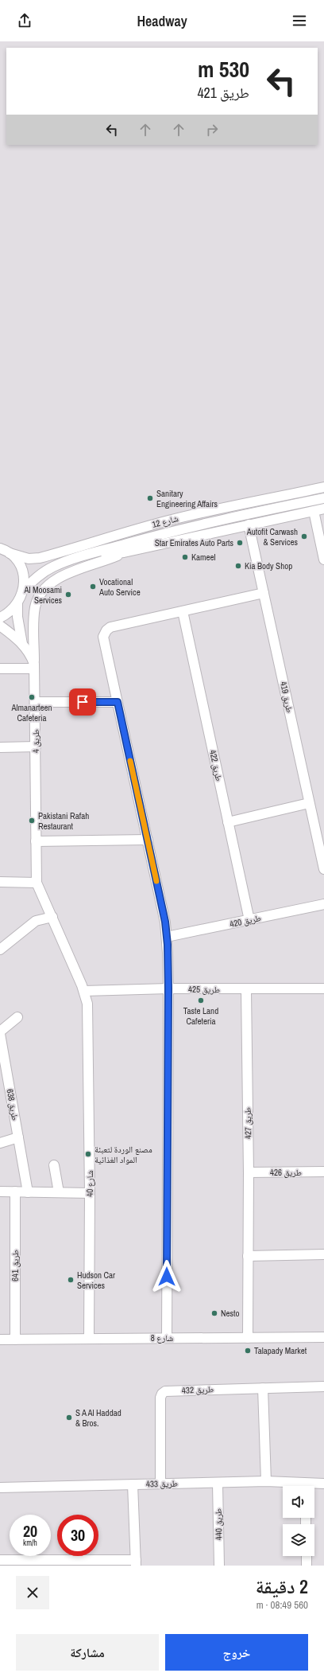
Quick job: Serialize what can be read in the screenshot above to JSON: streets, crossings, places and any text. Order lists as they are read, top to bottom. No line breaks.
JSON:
{"streets":{"street":["شارع 12","طريق 419","طريق 4","طريق 422","طريق 420","طريق 425","طريق 638","طريق 427","طريق 426","شارع 40","طريق 641","شارع 8","طريق 432","طريق 433","طريق 440"]},"crossings":[["طريق 4","طريق 425"],["طريق 4","شارع 40"],["طريق 422","طريق 420"],["طريق 425","طريق 427"],["طريق 425","شارع 40"],["طريق 427","طريق 426"],["طريق 427","شارع 8"],["شارع 40","شارع 8"],["طريق 641","شارع 8"],["طريق 432","طريق 433"],["طريق 433","طريق 440"]],"places":["Sanitary Engineering Affairs","Autofit Carwash & Services","Star Emirates Auto Parts","Kameel","Kia Body Shop","Vocational Auto Service","Al Moosami Services","Almanarteen Cafeteria","Pakistani Rafah Restaurant","Taste Land Cafeteria","مصنع الوردة لتعبئة المواد الغذائية","Hudson Car Services","Nesto","Talapady Market","S A Al Haddad & Bros."],"page":{"header":"Headway","turn":["530 m","طريق 421"],"speed":"20 km/h","limit":"30","heading":["2 دقيقة","560 m · 08:49"],"buttons":["خروج","مشاركة"]}}
